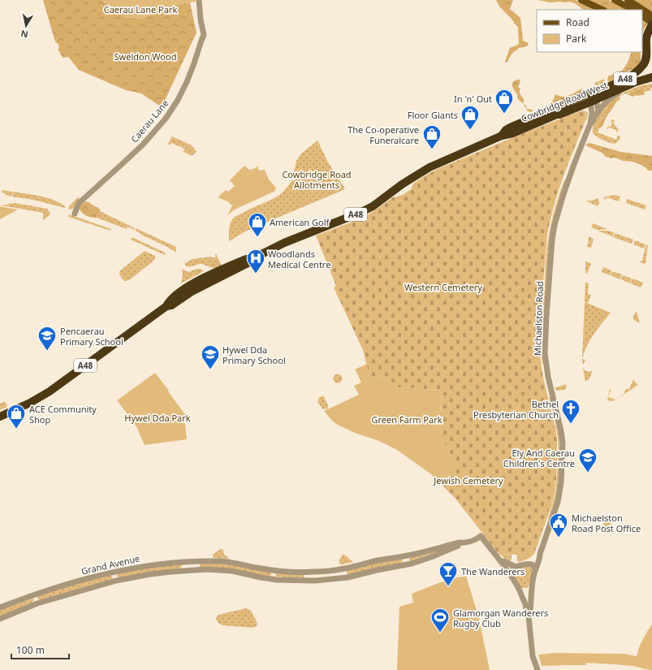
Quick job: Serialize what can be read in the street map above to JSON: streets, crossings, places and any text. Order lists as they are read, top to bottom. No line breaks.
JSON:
{"streets":{"highway":["A48","Cowbridge Road West"],"street":["Caerau Lane","Michaelston Road","Grand Avenue"]},"crossings":[["Cowbridge Road West","Michaelston Road"]],"parks":["Caerau Lane Park","Sweldon Wood","Cowbridge Road Allotments","Western Cemetery","Hywel Dda Park","Green Farm Park","Jewish Cemetery"],"places":{"shop":["In 'n' Out","Floor Giants","The Co-operative Funeralcare","American Golf","ACE Community Shop"],"hospital":["Woodlands Medical Centre"],"school or university":["Pencaerau Primary School","Hywel Dda Primary School","Ely And Caerau Children's Centre"],"church":["Bethel Presbyterian Church"],"public building":["Michaelston Road Post Office"],"bar":["The Wanderers"],"sports":["Glamorgan Wanderers Rugby Club"]},"legend":["Road","Park"],"scale_bar":"100 m","north":"bottom"}
